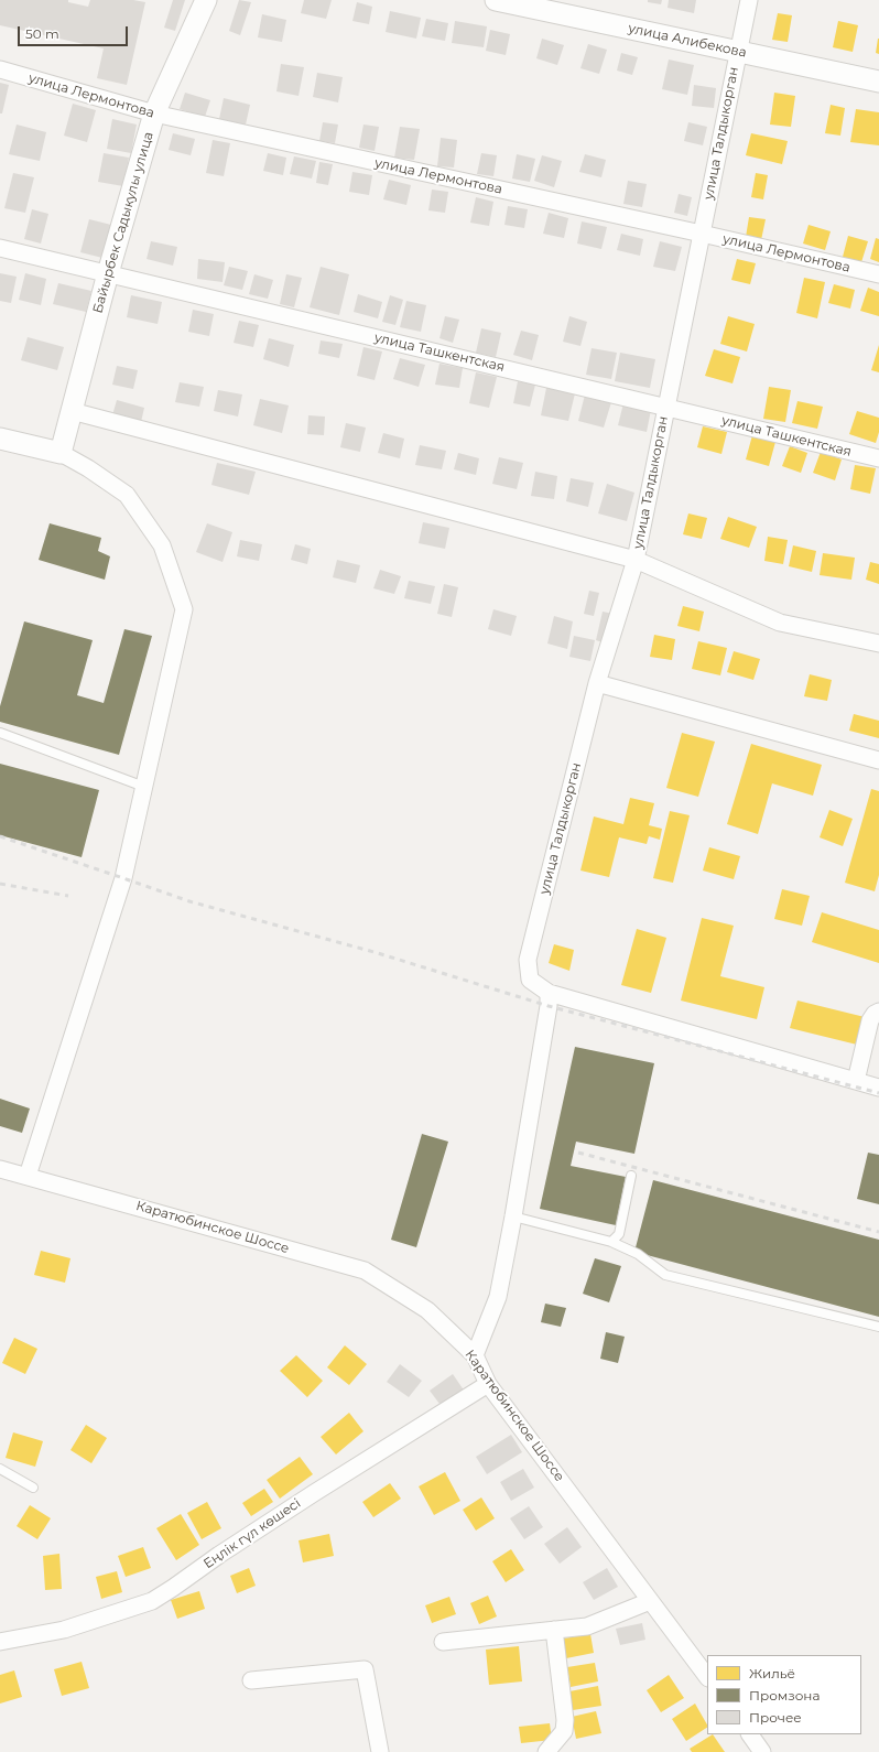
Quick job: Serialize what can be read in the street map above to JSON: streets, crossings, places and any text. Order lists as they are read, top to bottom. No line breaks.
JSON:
{"streets":{"street":["улица Алибекова","улица Лермонтова","улица Талдыкорган","Байырбек Садыкулы улица","улица Ташкентская","Каратюбинское Шоссе","Еңлік гүл көшесі"]},"crossings":[["улица Алибекова","улица Талдыкорган"],["улица Лермонтова","улица Талдыкорган"],["улица Лермонтова","Байырбек Садыкулы улица"],["улица Талдыкорган","улица Ташкентская"],["Байырбек Садыкулы улица","улица Ташкентская"],["Каратюбинское Шоссе","Еңлік гүл көшесі"]],"legend":["Жильё","Промзона","Прочее"],"scale_bar":"50 m"}
